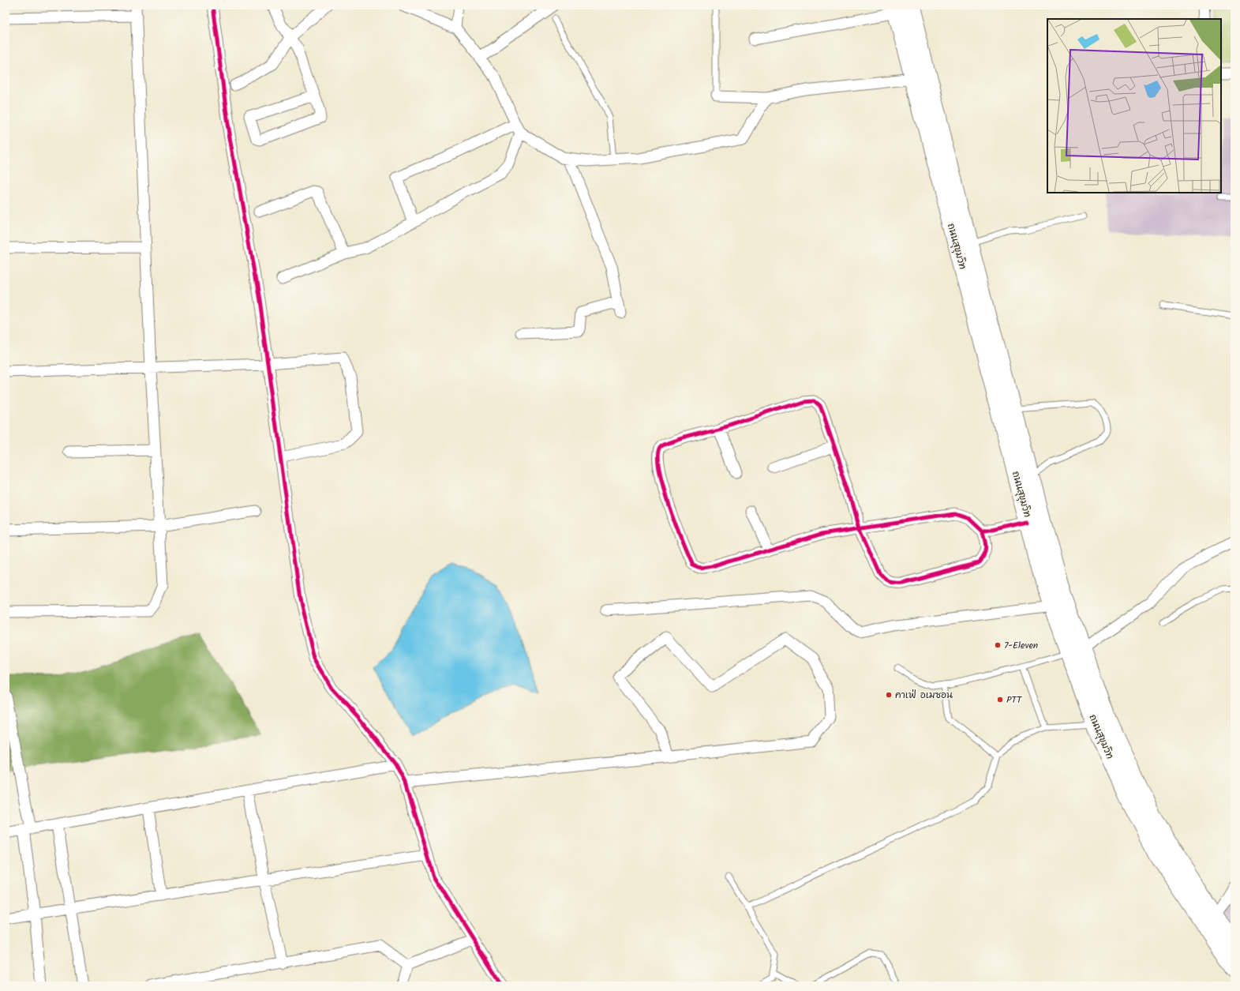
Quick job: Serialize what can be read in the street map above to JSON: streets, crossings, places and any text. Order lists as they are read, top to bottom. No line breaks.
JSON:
{"streets":{"main road":["ถนนสุขุมวิท"]},"places":["7-Eleven","คาเฟ่ อเมซอน","PTT"]}
